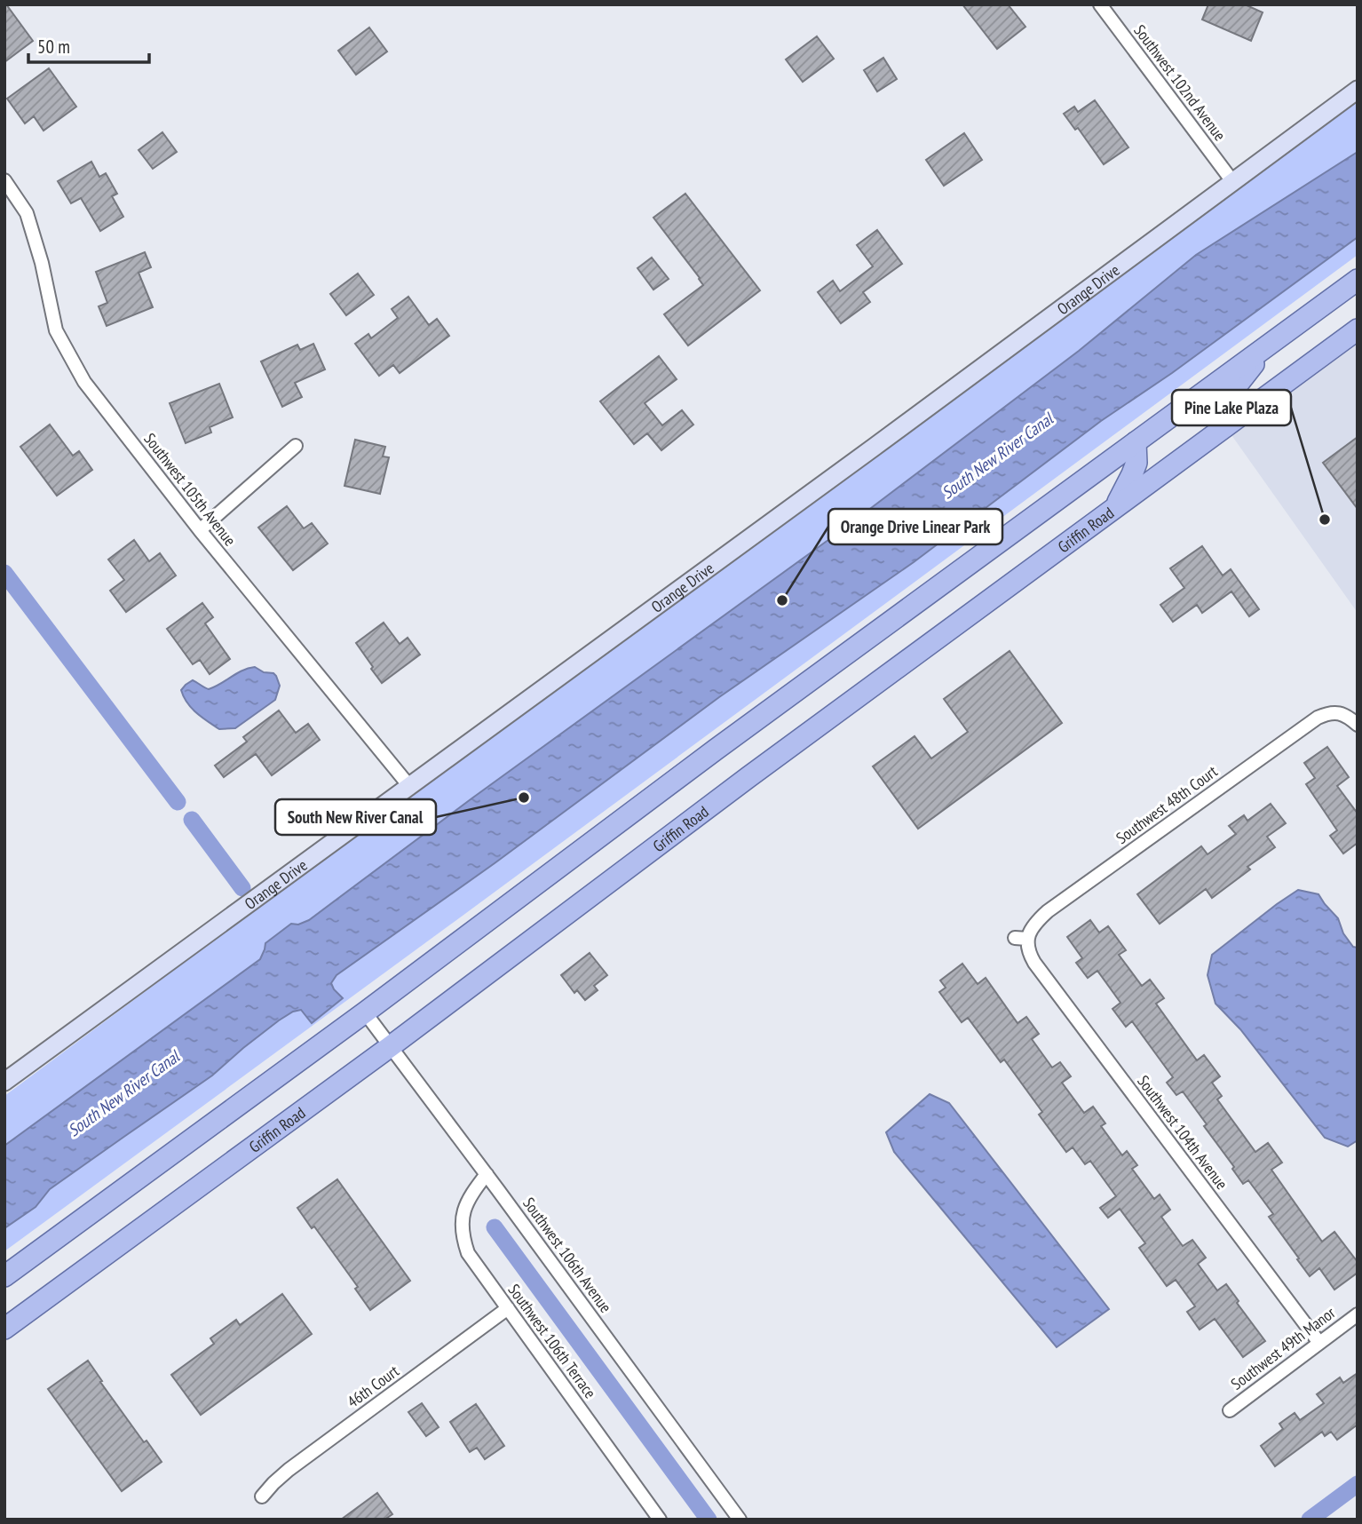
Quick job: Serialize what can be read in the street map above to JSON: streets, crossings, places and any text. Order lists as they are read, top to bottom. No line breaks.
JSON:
{"streets":{"main road":["Griffin Road"],"street":["Southwest 102nd Avenue","Orange Drive","Southwest 105th Avenue","Southwest 48th Court","Southwest 104th Avenue","Southwest 106th Avenue","Southwest 106th Terrace","Southwest 49th Manor","46th Court"]},"crossings":[["Southwest 102nd Avenue","Orange Drive"],["Orange Drive","Southwest 105th Avenue"],["Griffin Road","Southwest 106th Avenue"],["Southwest 48th Court","Southwest 104th Avenue"],["Southwest 104th Avenue","Southwest 49th Manor"],["Southwest 106th Avenue","Southwest 106th Terrace"],["Southwest 106th Terrace","46th Court"]],"water":["South New River Canal"],"places":["Pine Lake Plaza","Orange Drive Linear Park","South New River Canal"],"scale_bar":"50 m"}
